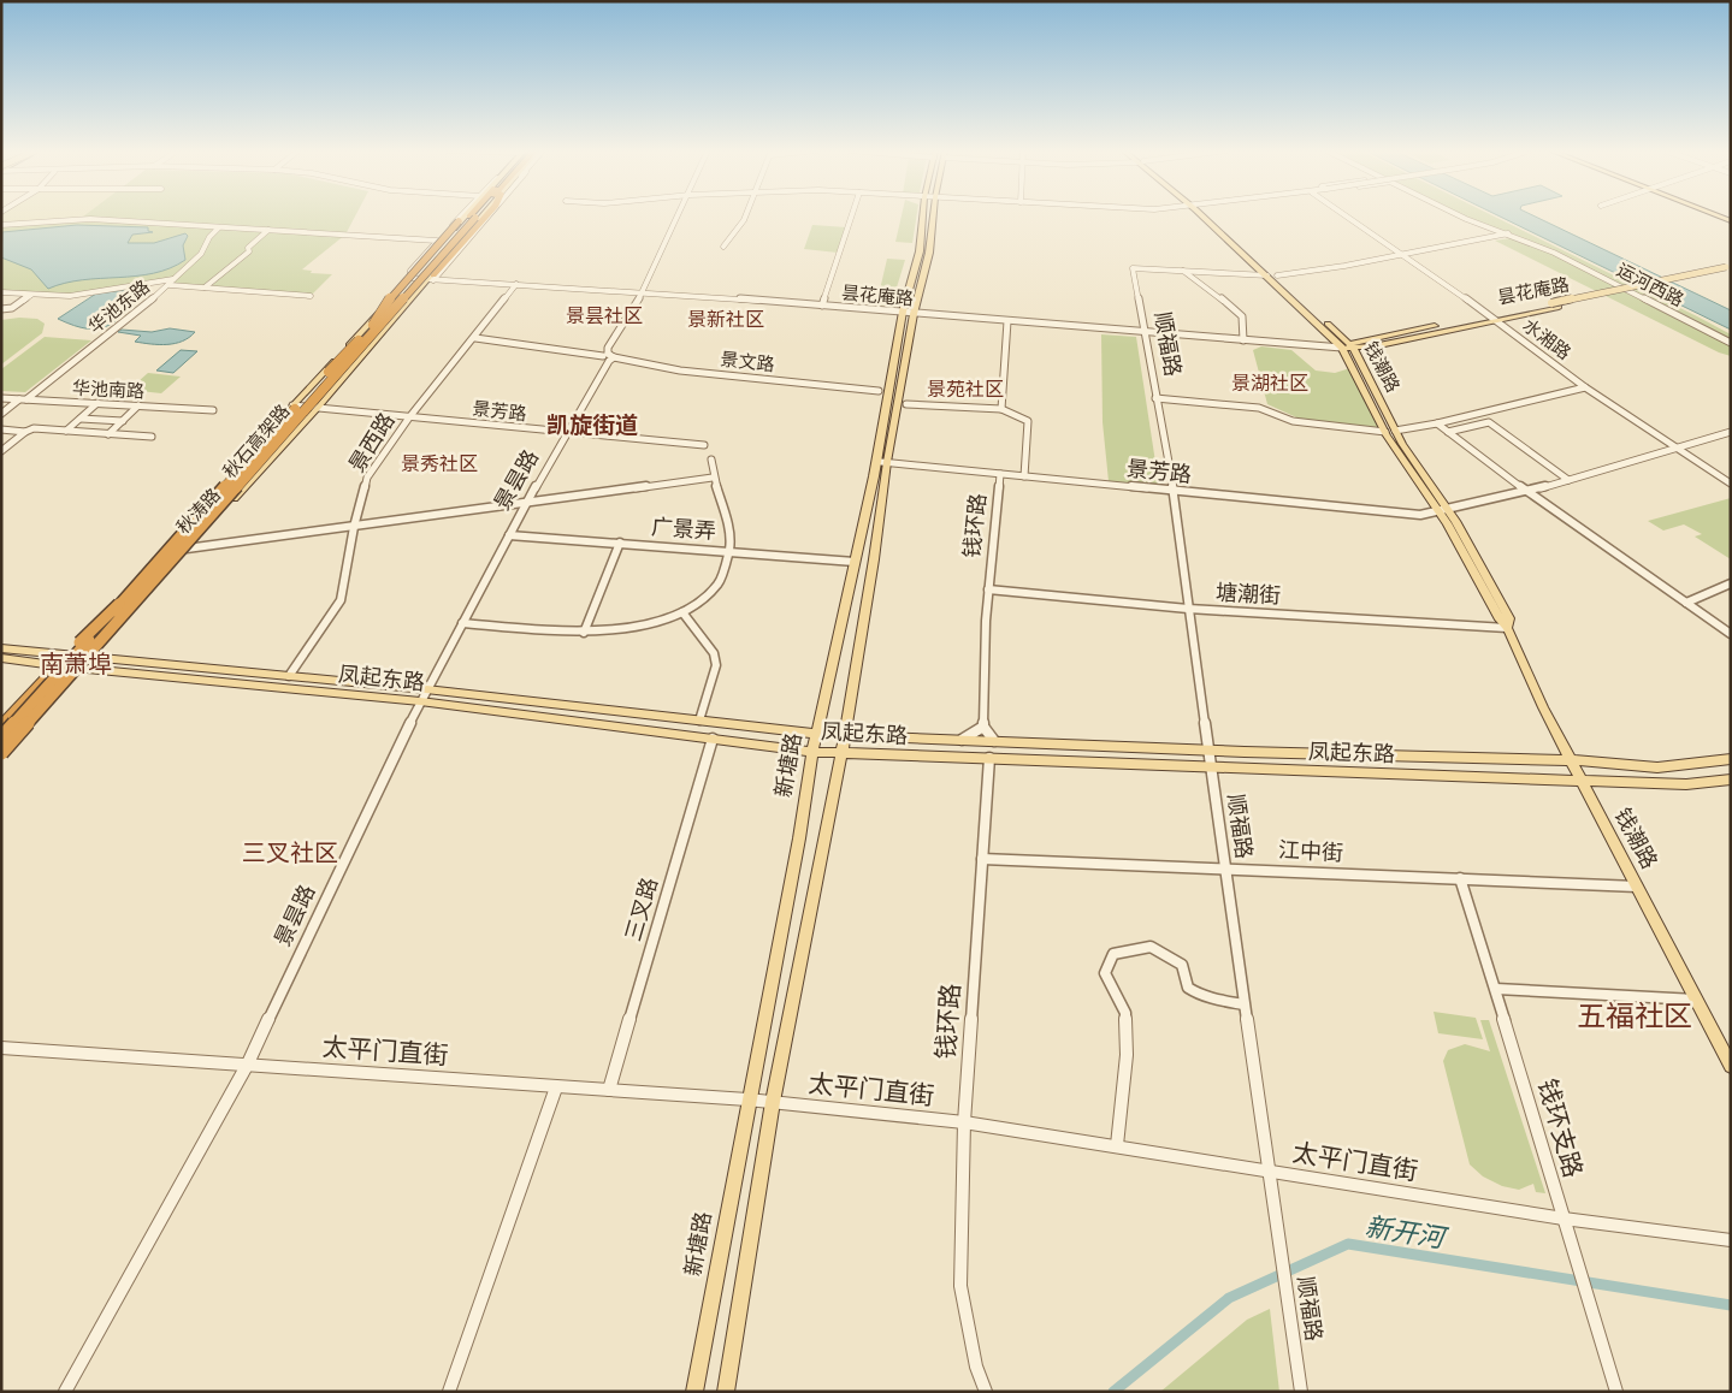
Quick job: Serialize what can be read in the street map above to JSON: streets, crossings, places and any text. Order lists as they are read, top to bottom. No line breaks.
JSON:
{"streets":{"highway":["秋石高架路"],"main road":["昙花庵路","钱潮路","秋涛路","凤起东路","新塘路"],"street":["运河西路","华池东路","水湘路","顺福路","景文路","华池南路","景芳路","景西路","景昙路","钱环路","广景弄","塘潮街","江中街","三叉路","太平门直街","钱环支路"]},"crossings":[["昙花庵路","水湘路"],["昙花庵路","顺福路"],["昙花庵路","钱潮路"],["昙花庵路","景西路"],["昙花庵路","景昙路"],["昙花庵路","秋涛路"],["昙花庵路","新塘路"],["华池东路","华池南路"],["水湘路","景芳路"],["顺福路","景芳路"],["顺福路","塘潮街"],["顺福路","凤起东路"],["顺福路","江中街"],["顺福路","太平门直街"],["景文路","景西路"],["景文路","景昙路"],["钱潮路","景芳路"],["钱潮路","塘潮街"],["钱潮路","凤起东路"],["钱潮路","江中街"],["景芳路","景西路"],["景芳路","景昙路"],["景芳路","秋涛路"],["景芳路","钱环路"],["景芳路","新塘路"],["景西路","凤起东路"],["景昙路","广景弄"],["景昙路","凤起东路"],["景昙路","太平门直街"],["秋涛路","凤起东路"],["钱环路","塘潮街"],["钱环路","凤起东路"],["钱环路","江中街"],["钱环路","太平门直街"],["广景弄","新塘路"],["凤起东路","新塘路"],["凤起东路","三叉路"],["新塘路","太平门直街"],["江中街","钱环支路"],["三叉路","太平门直街"],["太平门直街","钱环支路"]],"districts":["景昙社区","景新社区","景湖社区","景苑社区","凯旋街道","景秀社区","南萧埠","三叉社区","五福社区"],"water":["新开河"]}
